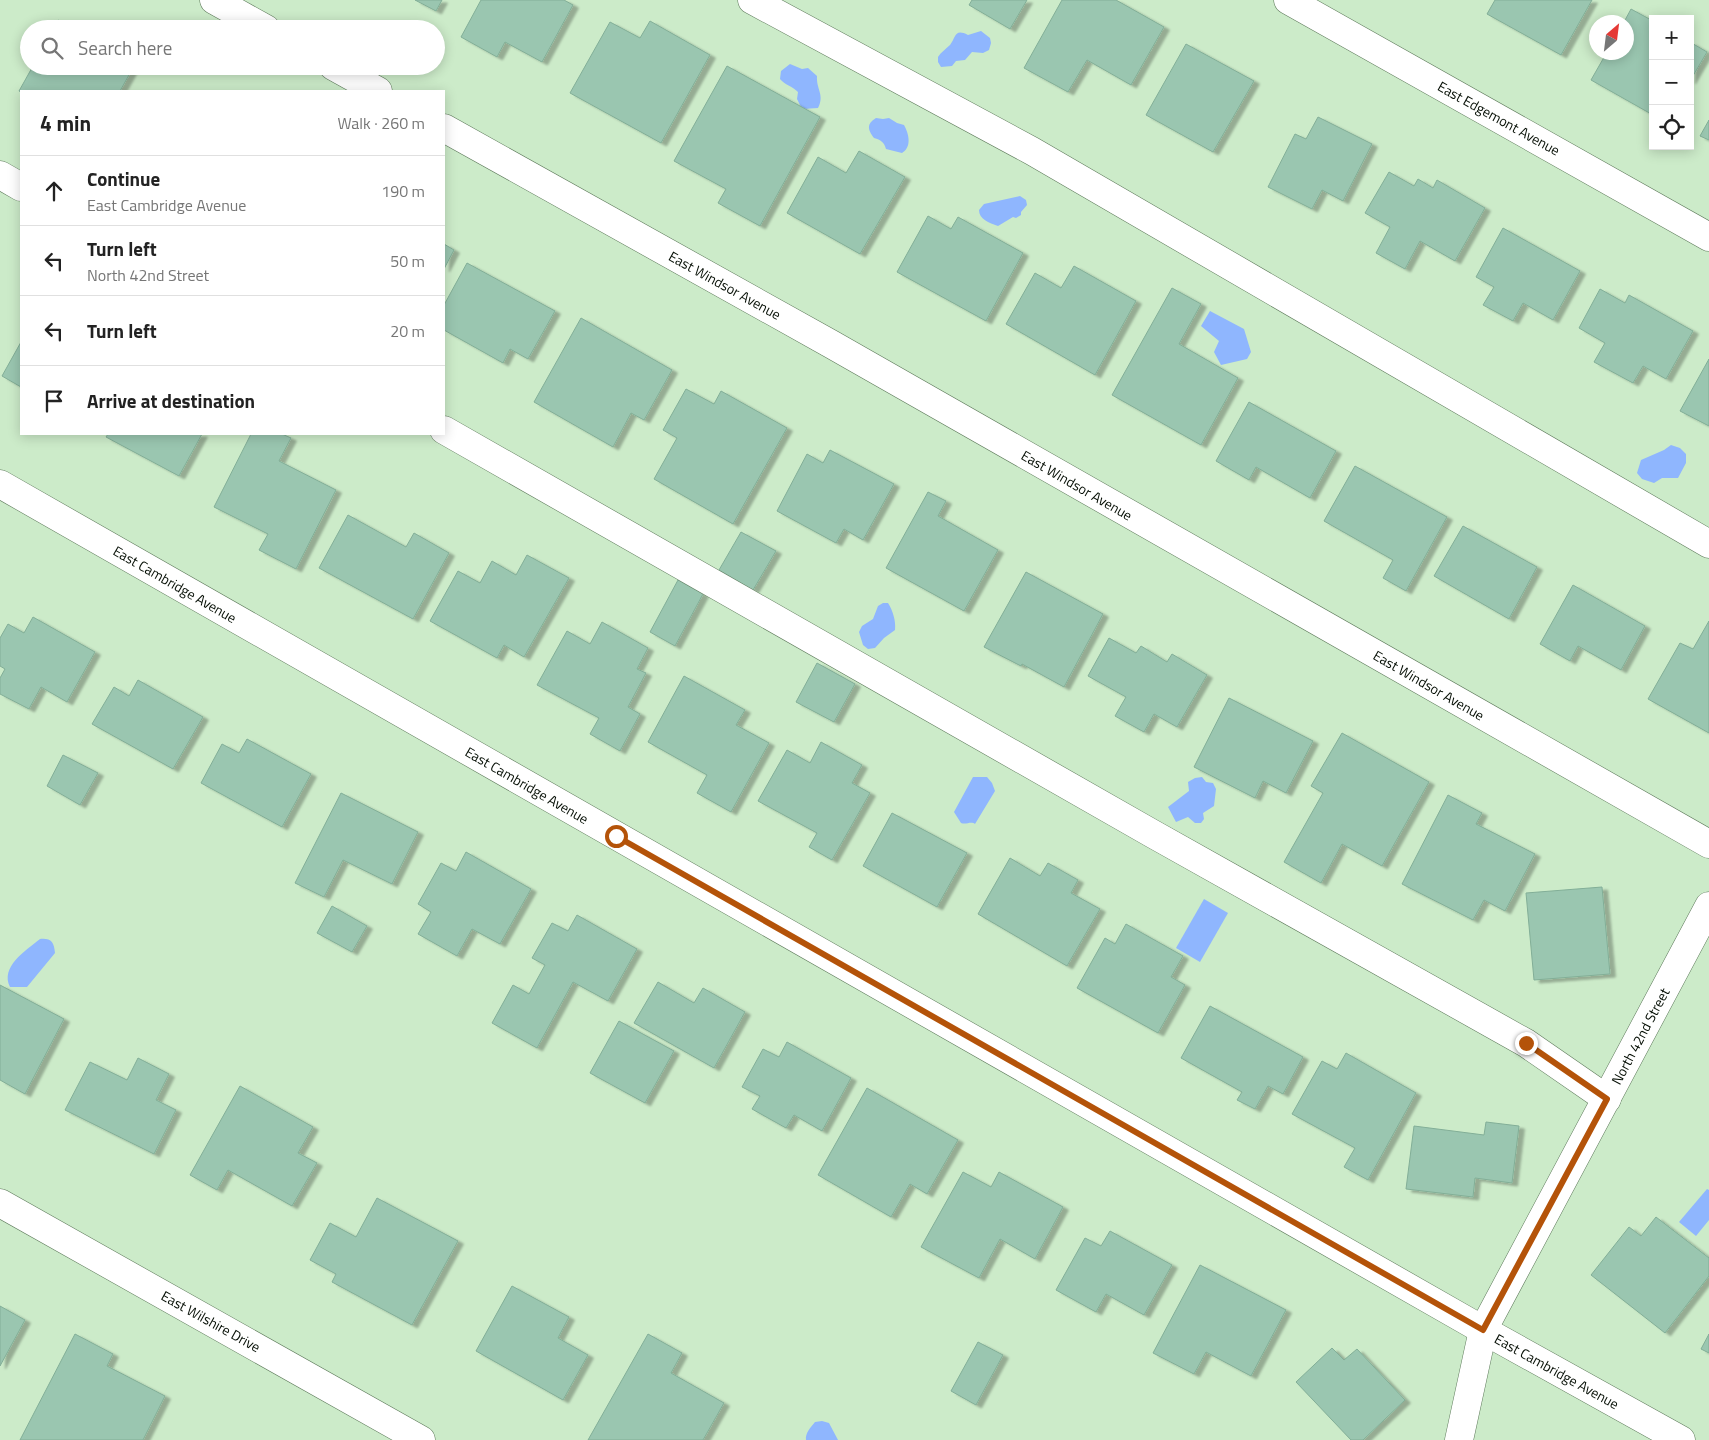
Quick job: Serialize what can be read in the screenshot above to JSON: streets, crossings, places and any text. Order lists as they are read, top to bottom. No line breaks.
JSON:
{"streets":{"street":["East Edgemont Avenue","East Windsor Avenue","East Cambridge Avenue","North 42nd Street","East Wilshire Drive"]},"crossings":[["East Cambridge Avenue","North 42nd Street"]],"north":"top right","page":{"map_buttons":["+","−"],"search":"Search here","heading":["4 min","Walk · 260 m"],"list":[["Continue","East Cambridge Avenue","190 m"],["Turn left","North 42nd Street","50 m"],["Turn left","20 m"],"Arrive at destination"]}}
